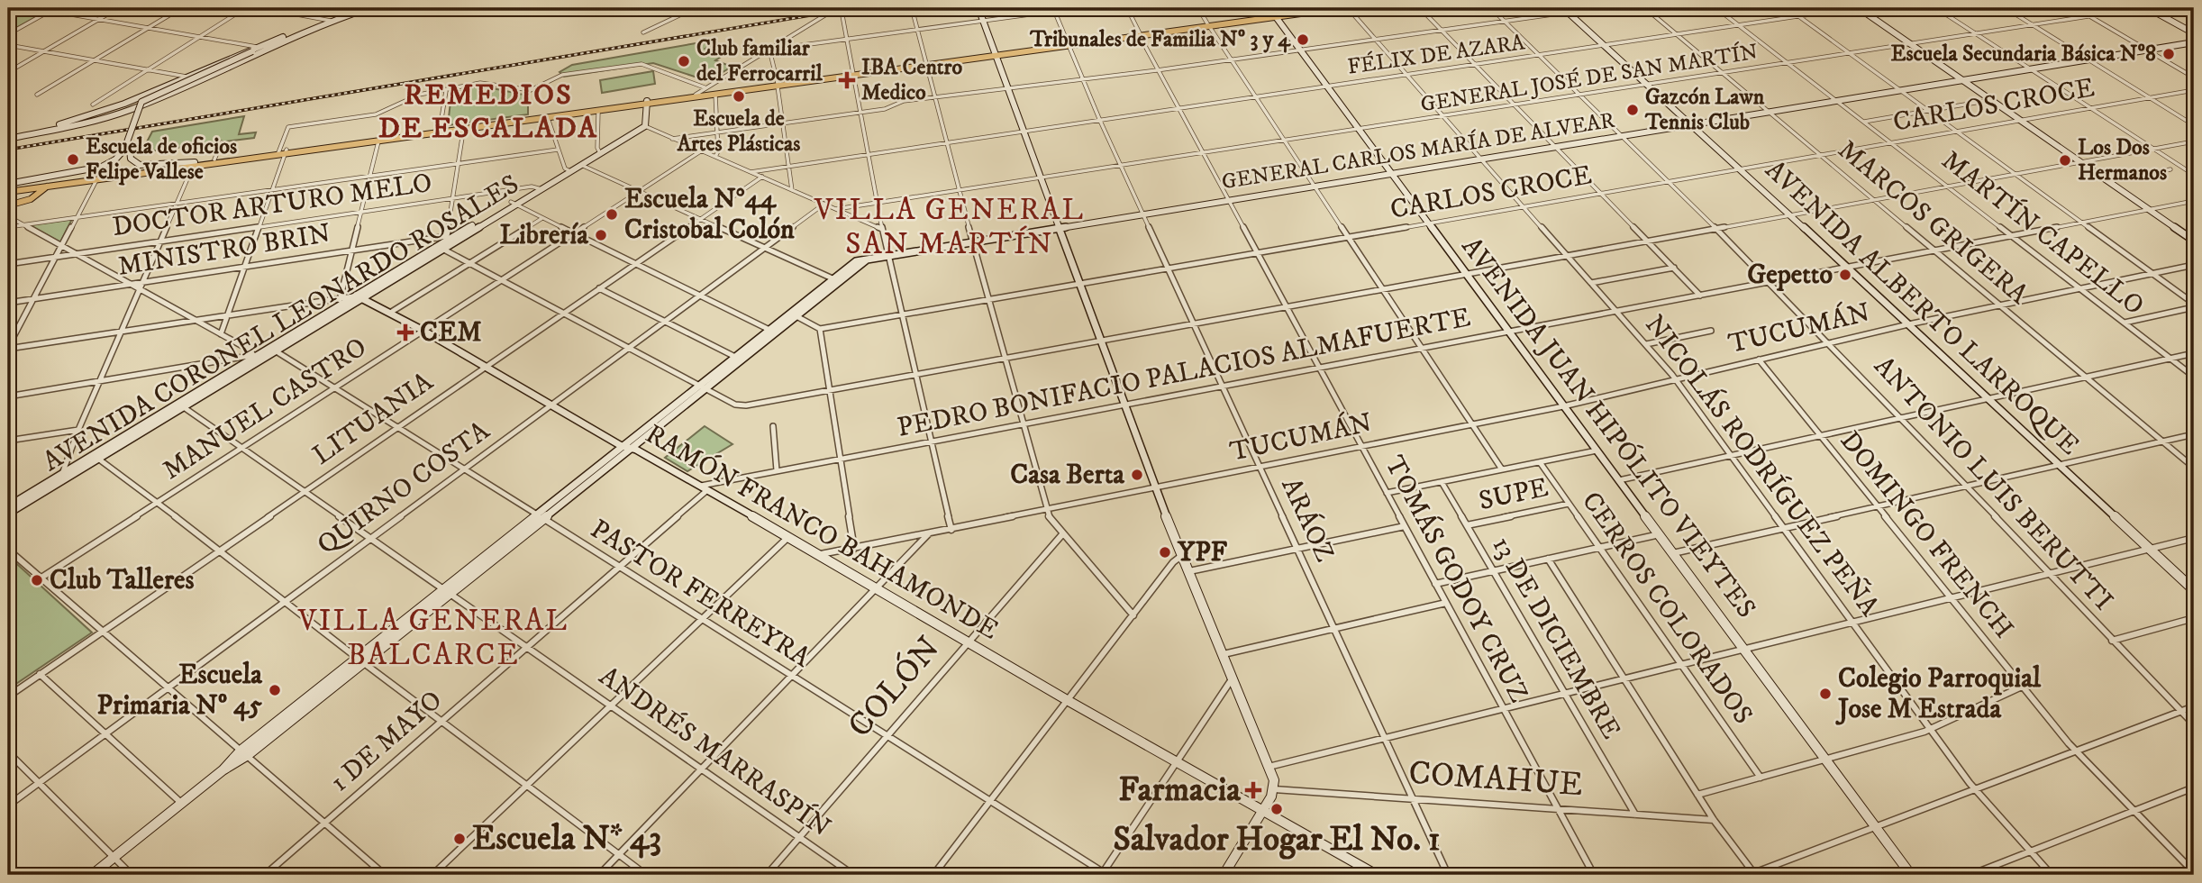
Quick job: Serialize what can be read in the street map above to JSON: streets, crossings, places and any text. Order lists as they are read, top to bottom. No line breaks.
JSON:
{"streets":{"street":["FÉLIX DE AZARA","GENERAL JOSÉ DE SAN MARTÍN","CARLOS CROCE","GENERAL CARLOS MARÍA DE ALVEAR","DOCTOR ARTURO MELO","MARCOS GRIGERA","MARTÍN CAPELLO","MINISTRO BRIN","AVENIDA ALBERTO LARROQUE","AVENIDA CORONEL LEONARDO ROSALES","TUCUMÁN","PEDRO BONIFACIO PALACIOS ALMAFUERTE","MANUEL CASTRO","LITUANIA","AVENIDA JUAN HIPÓLITO VIEYTES","NICOLÁS RODRÍGUEZ PEÑA","ANTONIO LUIS BERUTTI","QUIRNO COSTA","SUPE","ARÁOZ","RAMÓN FRANCO BAHAMONDE","DOMINGO FRENCH","TOMÁS GODOY CRUZ","PASTOR FERREYRA","CERROS COLORADOS","13 DE DICIEMBRE","COLÓN","1 DE MAYO","ANDRÉS MARRASPÍN","COMAHUE"]},"crossings":[["FÉLIX DE AZARA","MARCOS GRIGERA"],["FÉLIX DE AZARA","MARTÍN CAPELLO"],["FÉLIX DE AZARA","AVENIDA ALBERTO LARROQUE"],["FÉLIX DE AZARA","AVENIDA JUAN HIPÓLITO VIEYTES"],["FÉLIX DE AZARA","NICOLÁS RODRÍGUEZ PEÑA"],["FÉLIX DE AZARA","ANTONIO LUIS BERUTTI"],["FÉLIX DE AZARA","ARÁOZ"],["FÉLIX DE AZARA","TOMÁS GODOY CRUZ"],["GENERAL JOSÉ DE SAN MARTÍN","MARCOS GRIGERA"],["GENERAL JOSÉ DE SAN MARTÍN","MARTÍN CAPELLO"],["GENERAL JOSÉ DE SAN MARTÍN","AVENIDA ALBERTO LARROQUE"],["GENERAL JOSÉ DE SAN MARTÍN","AVENIDA JUAN HIPÓLITO VIEYTES"],["GENERAL JOSÉ DE SAN MARTÍN","NICOLÁS RODRÍGUEZ PEÑA"],["GENERAL JOSÉ DE SAN MARTÍN","ANTONIO LUIS BERUTTI"],["GENERAL JOSÉ DE SAN MARTÍN","ARÁOZ"],["GENERAL JOSÉ DE SAN MARTÍN","TOMÁS GODOY CRUZ"],["CARLOS CROCE","MARCOS GRIGERA"],["CARLOS CROCE","MARTÍN CAPELLO"],["CARLOS CROCE","AVENIDA ALBERTO LARROQUE"],["CARLOS CROCE","AVENIDA JUAN HIPÓLITO VIEYTES"],["CARLOS CROCE","NICOLÁS RODRÍGUEZ PEÑA"],["CARLOS CROCE","ANTONIO LUIS BERUTTI"],["CARLOS CROCE","ARÁOZ"],["CARLOS CROCE","TOMÁS GODOY CRUZ"],["GENERAL CARLOS MARÍA DE ALVEAR","MARCOS GRIGERA"],["GENERAL CARLOS MARÍA DE ALVEAR","MARTÍN CAPELLO"],["GENERAL CARLOS MARÍA DE ALVEAR","AVENIDA ALBERTO LARROQUE"],["GENERAL CARLOS MARÍA DE ALVEAR","AVENIDA JUAN HIPÓLITO VIEYTES"],["GENERAL CARLOS MARÍA DE ALVEAR","NICOLÁS RODRÍGUEZ PEÑA"],["GENERAL CARLOS MARÍA DE ALVEAR","ANTONIO LUIS BERUTTI"],["GENERAL CARLOS MARÍA DE ALVEAR","ARÁOZ"],["GENERAL CARLOS MARÍA DE ALVEAR","TOMÁS GODOY CRUZ"],["DOCTOR ARTURO MELO","AVENIDA CORONEL LEONARDO ROSALES"],["MARCOS GRIGERA","TUCUMÁN"],["MARCOS GRIGERA","PEDRO BONIFACIO PALACIOS ALMAFUERTE"],["MARTÍN CAPELLO","TUCUMÁN"],["MARTÍN CAPELLO","PEDRO BONIFACIO PALACIOS ALMAFUERTE"],["MINISTRO BRIN","AVENIDA CORONEL LEONARDO ROSALES"],["AVENIDA ALBERTO LARROQUE","TUCUMÁN"],["AVENIDA ALBERTO LARROQUE","PEDRO BONIFACIO PALACIOS ALMAFUERTE"],["AVENIDA CORONEL LEONARDO ROSALES","RAMÓN FRANCO BAHAMONDE"],["AVENIDA CORONEL LEONARDO ROSALES","PASTOR FERREYRA"],["AVENIDA CORONEL LEONARDO ROSALES","ANDRÉS MARRASPÍN"],["TUCUMÁN","AVENIDA JUAN HIPÓLITO VIEYTES"],["TUCUMÁN","NICOLÁS RODRÍGUEZ PEÑA"],["TUCUMÁN","ANTONIO LUIS BERUTTI"],["TUCUMÁN","ARÁOZ"],["TUCUMÁN","RAMÓN FRANCO BAHAMONDE"],["TUCUMÁN","DOMINGO FRENCH"],["TUCUMÁN","TOMÁS GODOY CRUZ"],["PEDRO BONIFACIO PALACIOS ALMAFUERTE","AVENIDA JUAN HIPÓLITO VIEYTES"],["PEDRO BONIFACIO PALACIOS ALMAFUERTE","NICOLÁS RODRÍGUEZ PEÑA"],["PEDRO BONIFACIO PALACIOS ALMAFUERTE","ANTONIO LUIS BERUTTI"],["PEDRO BONIFACIO PALACIOS ALMAFUERTE","ARÁOZ"],["PEDRO BONIFACIO PALACIOS ALMAFUERTE","RAMÓN FRANCO BAHAMONDE"],["PEDRO BONIFACIO PALACIOS ALMAFUERTE","TOMÁS GODOY CRUZ"],["PEDRO BONIFACIO PALACIOS ALMAFUERTE","1 DE MAYO"],["MANUEL CASTRO","RAMÓN FRANCO BAHAMONDE"],["MANUEL CASTRO","PASTOR FERREYRA"],["MANUEL CASTRO","ANDRÉS MARRASPÍN"],["LITUANIA","RAMÓN FRANCO BAHAMONDE"],["LITUANIA","PASTOR FERREYRA"],["LITUANIA","ANDRÉS MARRASPÍN"],["QUIRNO COSTA","RAMÓN FRANCO BAHAMONDE"],["QUIRNO COSTA","PASTOR FERREYRA"],["QUIRNO COSTA","ANDRÉS MARRASPÍN"],["SUPE","CERROS COLORADOS"],["SUPE","13 DE DICIEMBRE"],["ARÁOZ","COMAHUE"],["RAMÓN FRANCO BAHAMONDE","COLÓN"],["RAMÓN FRANCO BAHAMONDE","1 DE MAYO"],["TOMÁS GODOY CRUZ","COMAHUE"],["PASTOR FERREYRA","COLÓN"],["PASTOR FERREYRA","1 DE MAYO"],["13 DE DICIEMBRE","COMAHUE"],["COLÓN","ANDRÉS MARRASPÍN"],["1 DE MAYO","ANDRÉS MARRASPÍN"]],"districts":["REMEDIOS DE ESCALADA","VILLA GENERAL SAN MARTÍN","VILLA GENERAL BALCARCE"],"places":{"other":["Tribunales de Familia Nº 3 y 4","Escuela Secundaria Básica Nº8","Club familiar del Ferrocarril","Escuela de Artes Plásticas","Gazcón Lawn Tennis Club","Escuela de oficios Felipe Vallese","Los Dos Hermanos","Escuela N°44 Cristobal Colón","Librería","Gepetto","Casa Berta","YPF","Club Talleres","Escuela Primaria Nº 45","Colegio Parroquial Jose M Estrada","Salvador Hogar El No. 1","Escuela N* 43"],"health":["IBA Centro Medico","CEM","Farmacia"]}}
